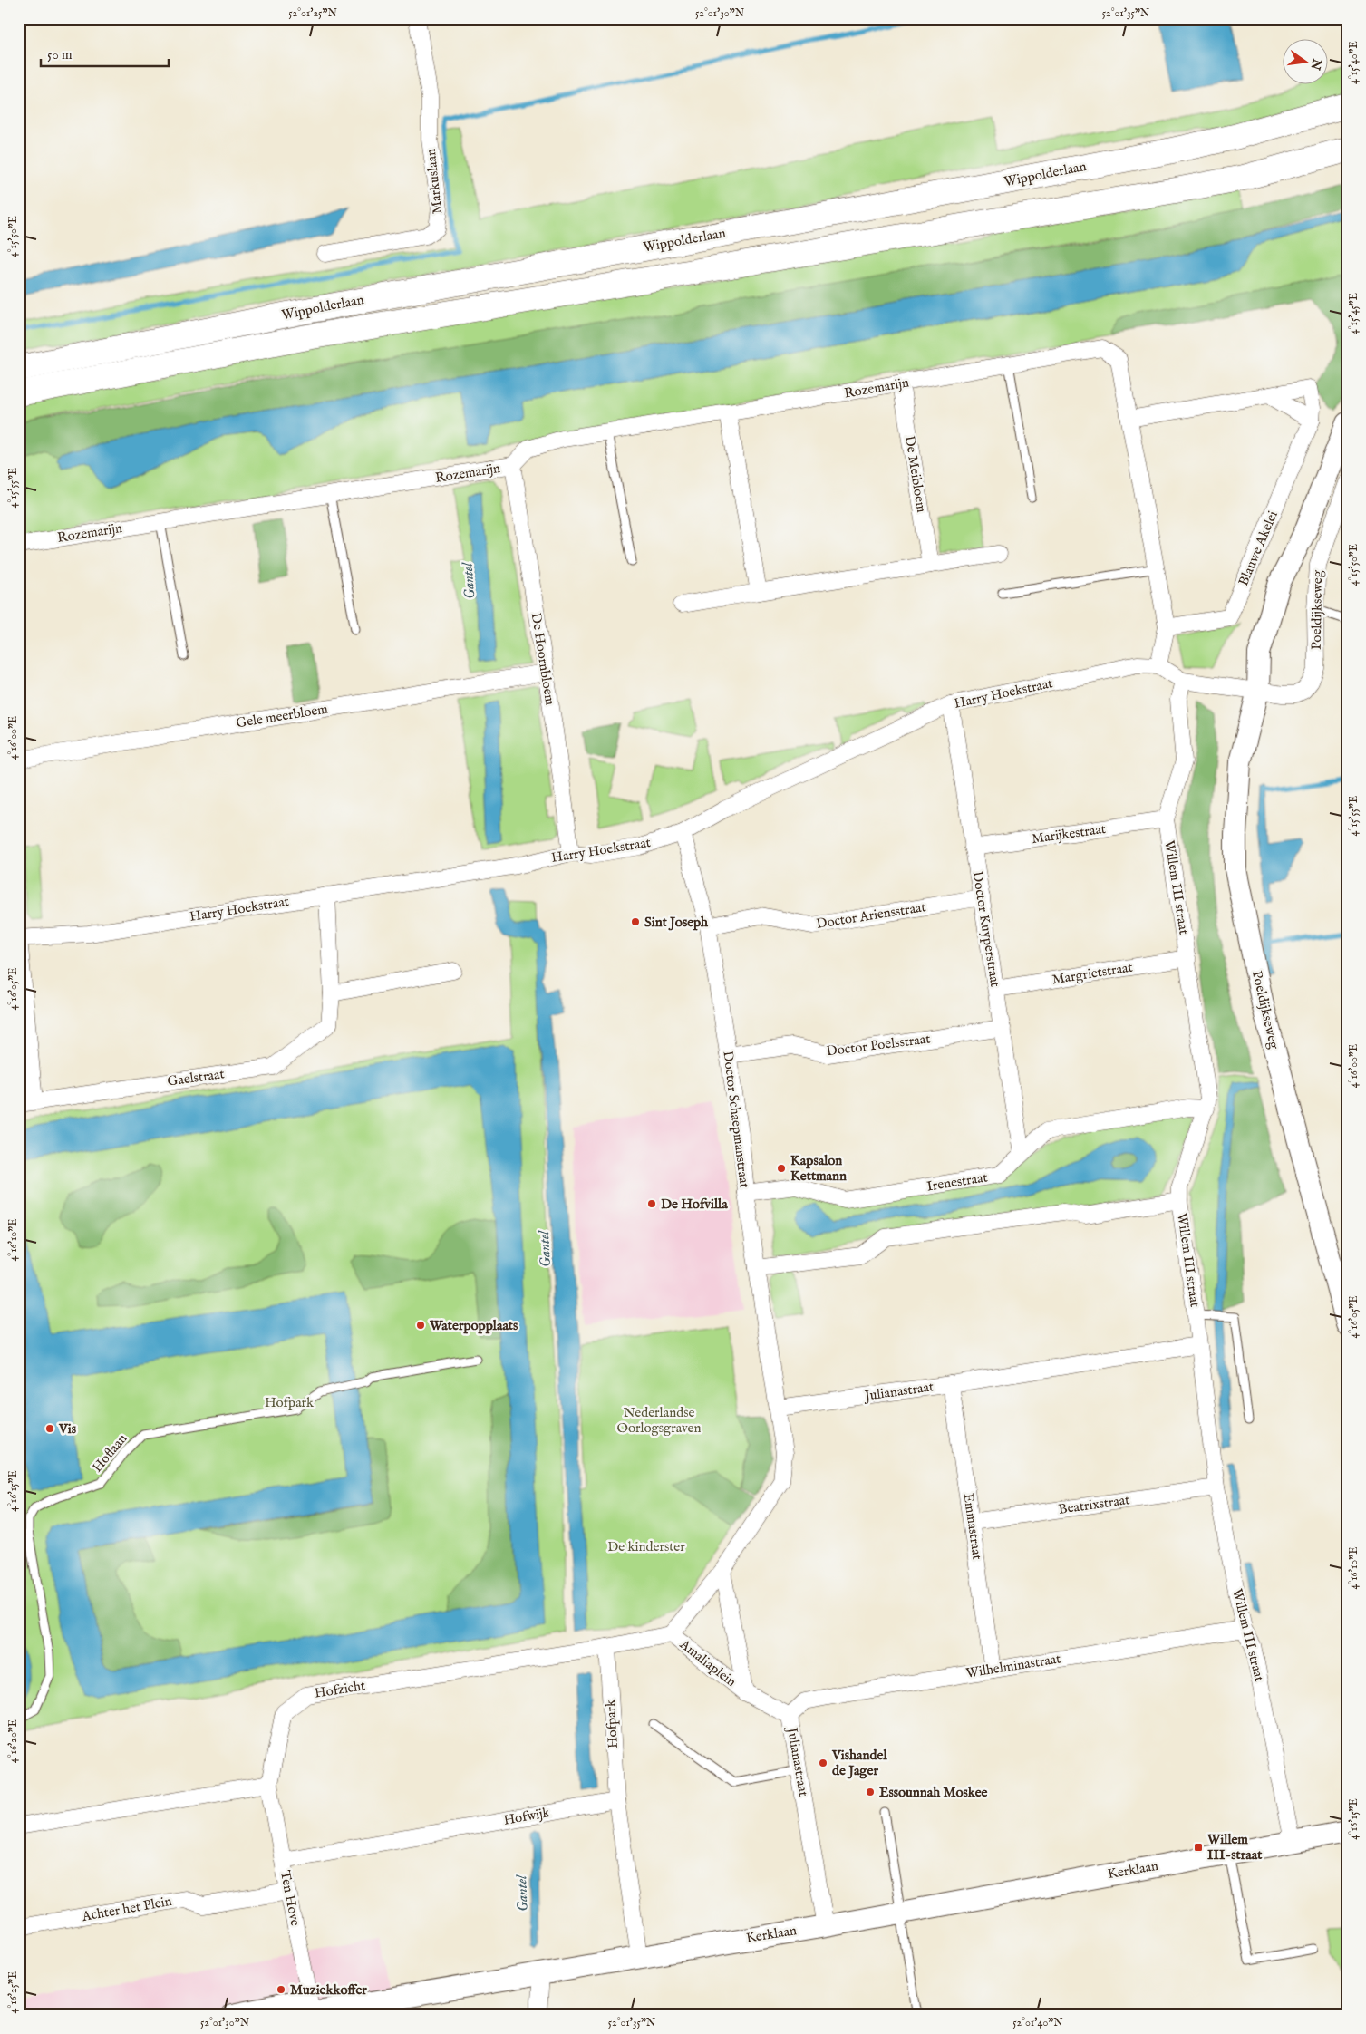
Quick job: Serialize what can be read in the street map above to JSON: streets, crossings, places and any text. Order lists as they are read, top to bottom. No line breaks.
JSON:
{"streets":{"main road":["Wippolderlaan"],"street":["Markuslaan","Rozemarijn","De Meibloem","Blauwe Akelei","Poeldijkseweg","De Hoornbloem","Harry Hoekstraat","Gele meerbloem","Marijkestraat","Willem III straat","Doctor Ariensstraat","Doctor Kuyperstraat","Margrietstraat","Doctor Poelsstraat","Gaelstraat","Doctor Schaepmanstraat","Irenestraat","Julianastraat","Beatrixstraat","Emmastraat","Amaliaplein","Wilhelminastraat","Hofzicht","Hofpark","Hofwijk","Kerklaan","Ten Hove","Achter het Plein"],"lane":["Hoflaan"]},"crossings":[["Rozemarijn","De Meibloem"],["Rozemarijn","Blauwe Akelei"],["Rozemarijn","De Hoornbloem"],["Rozemarijn","Harry Hoekstraat"],["De Hoornbloem","Harry Hoekstraat"],["De Hoornbloem","Gele meerbloem"],["Harry Hoekstraat","Doctor Kuyperstraat"],["Harry Hoekstraat","Gaelstraat"],["Harry Hoekstraat","Doctor Schaepmanstraat"],["Marijkestraat","Willem III straat"],["Marijkestraat","Doctor Kuyperstraat"],["Willem III straat","Margrietstraat"],["Willem III straat","Irenestraat"],["Willem III straat","Julianastraat"],["Willem III straat","Beatrixstraat"],["Willem III straat","Wilhelminastraat"],["Willem III straat","Kerklaan"],["Doctor Ariensstraat","Doctor Kuyperstraat"],["Doctor Ariensstraat","Doctor Schaepmanstraat"],["Doctor Kuyperstraat","Margrietstraat"],["Doctor Kuyperstraat","Doctor Poelsstraat"],["Doctor Kuyperstraat","Irenestraat"],["Doctor Poelsstraat","Doctor Schaepmanstraat"],["Doctor Schaepmanstraat","Irenestraat"],["Doctor Schaepmanstraat","Julianastraat"],["Julianastraat","Emmastraat"],["Julianastraat","Amaliaplein"],["Julianastraat","Wilhelminastraat"],["Julianastraat","Kerklaan"],["Beatrixstraat","Emmastraat"],["Emmastraat","Wilhelminastraat"],["Amaliaplein","Hofzicht"],["Hofzicht","Hofpark"],["Hofzicht","Ten Hove"],["Hofpark","Hofwijk"],["Hofwijk","Ten Hove"],["Kerklaan","Ten Hove"],["Ten Hove","Achter het Plein"]],"water":["Gantel"],"parks":["Hofpark","Nederlandse Oorlogsgraven","De kinderster"],"places":{"other":["Sint Joseph","Kapsalon Kettmann","De Hofvilla","Waterpopplaats","Vis","Vishandel de Jager","Essounnah Moskee","Muziekkoffer"],"transit":["Willem III-straat"]},"scale_bar":"50 m","north":"right","coordinates":["52°01'25\"N","52°01'30\"N","52°01'35\"N","4°15'40\"E","4°15'50\"E","4°15'45\"E","4°15'55\"E","4°16'00\"E","4°16'05\"E","4°16'10\"E","4°16'15\"E","4°16'20\"E","4°16'25\"E","52°01'40\"N"]}
